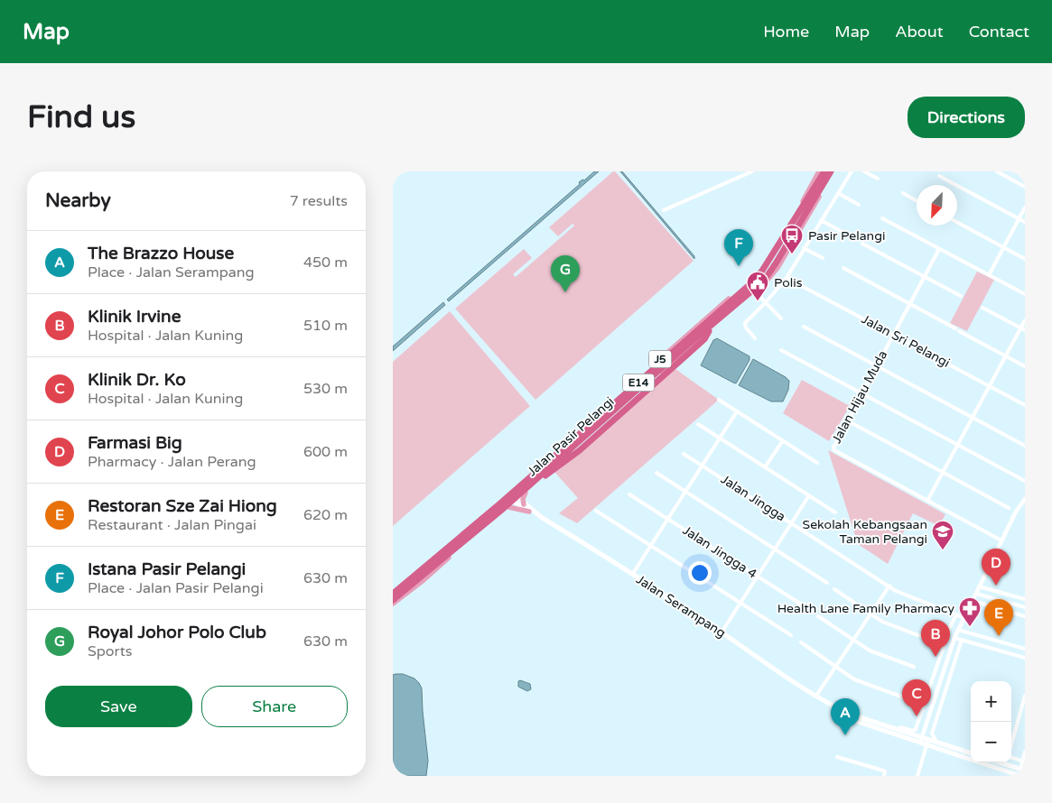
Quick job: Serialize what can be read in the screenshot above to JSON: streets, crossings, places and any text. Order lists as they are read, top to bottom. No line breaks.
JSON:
{"streets":{"highway":["E14"],"main road":["J5","Jalan Pasir Pelangi","Jalan Serampang"],"street":["Jalan Sri Pelangi","Jalan Hijau Muda","Jalan Jingga","Jalan Jingga 4"]},"crossings":[["Jalan Sri Pelangi","Jalan Hijau Muda"],["E14","Jalan Pasir Pelangi"],["Jalan Pasir Pelangi","Jalan Serampang"]],"places":{"bus stop":["Pasir Pelangi"],"public building":["Polis"],"school or university":["Sekolah Kebangsaan Taman Pelangi"],"pharmacy":["Health Lane Family Pharmacy"]},"north":"bottom left","page":{"header":"Map","nav":["Home","Map","About","Contact"],"buttons":["Directions",["Save","Share"]],"title":"Find us","heading":["Nearby","7 results"],"pins":["F","G","D","E","B","C","A"],"list":[{"mark":"A","name":"The Brazzo House","note":"Place · Jalan Serampang","value":"450 m"},{"mark":"B","name":"Klinik Irvine","note":"Hospital · Jalan Kuning","value":"510 m"},{"mark":"C","name":"Klinik Dr. Ko","note":"Hospital · Jalan Kuning","value":"530 m"},{"mark":"D","name":"Farmasi Big","note":"Pharmacy · Jalan Perang","value":"600 m"},{"mark":"E","name":"Restoran Sze Zai Hiong","note":"Restaurant · Jalan Pingai","value":"620 m"},{"mark":"F","name":"Istana Pasir Pelangi","note":"Place · Jalan Pasir Pelangi","value":"630 m"},{"mark":"G","name":"Royal Johor Polo Club","note":"Sports","value":"630 m"}],"map_buttons":["+","−"]}}
